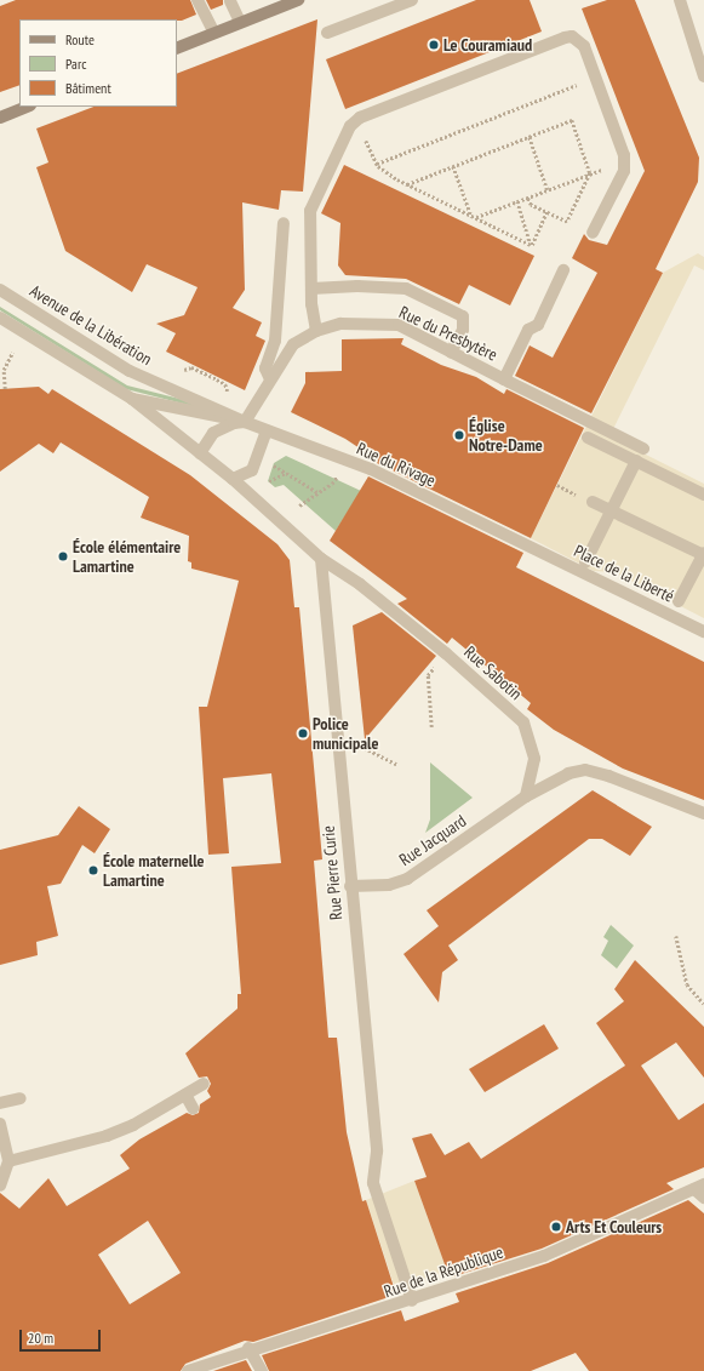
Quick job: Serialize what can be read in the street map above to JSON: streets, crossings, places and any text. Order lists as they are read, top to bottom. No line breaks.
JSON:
{"streets":{"street":["Avenue de la Libération","Rue du Presbytère","Rue du Rivage","Place de la Liberté","Rue Sabotin","Rue Jacquard","Rue Pierre Curie","Rue de la République"]},"crossings":[["Avenue de la Libération","Rue du Presbytère"],["Avenue de la Libération","Rue du Rivage"],["Rue du Presbytère","Rue du Rivage"],["Rue du Rivage","Place de la Liberté"],["Rue Sabotin","Rue Jacquard"],["Rue Sabotin","Rue Pierre Curie"],["Rue Jacquard","Rue Pierre Curie"],["Rue Pierre Curie","Rue de la République"]],"places":["Le Couramiaud","Église Notre-Dame","École élémentaire Lamartine","Police municipale","École maternelle Lamartine","Arts Et Couleurs"],"legend":["Route","Parc","Bâtiment"],"scale_bar":"20 m"}
